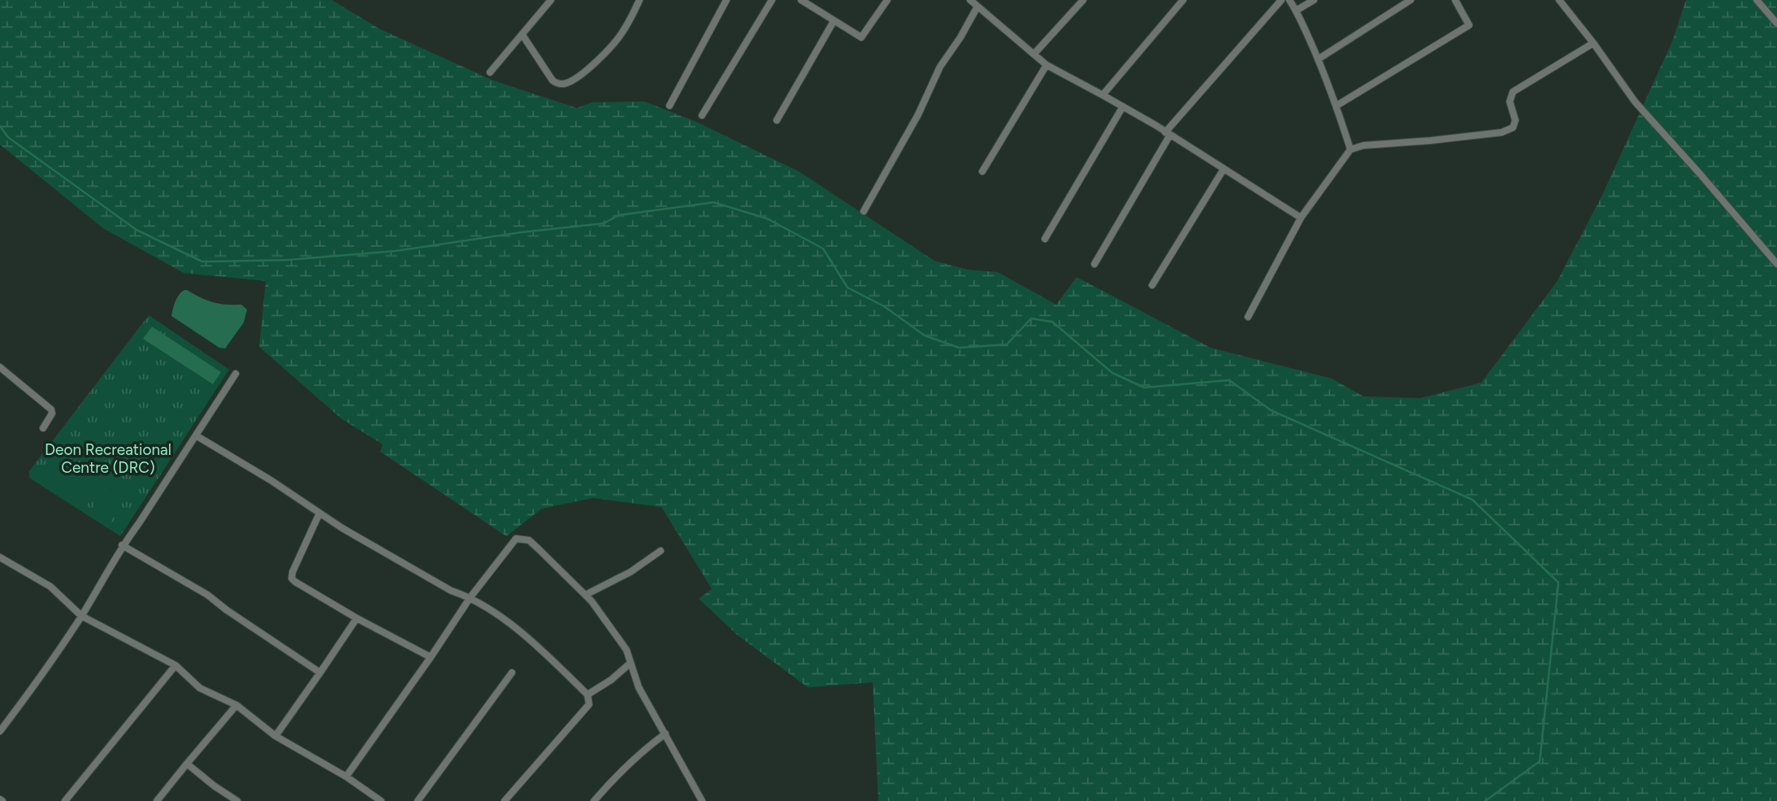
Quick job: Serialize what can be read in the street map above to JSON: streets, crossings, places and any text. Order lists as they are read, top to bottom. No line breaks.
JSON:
{"parks":["Deon Recreational Centre (DRC)"]}
